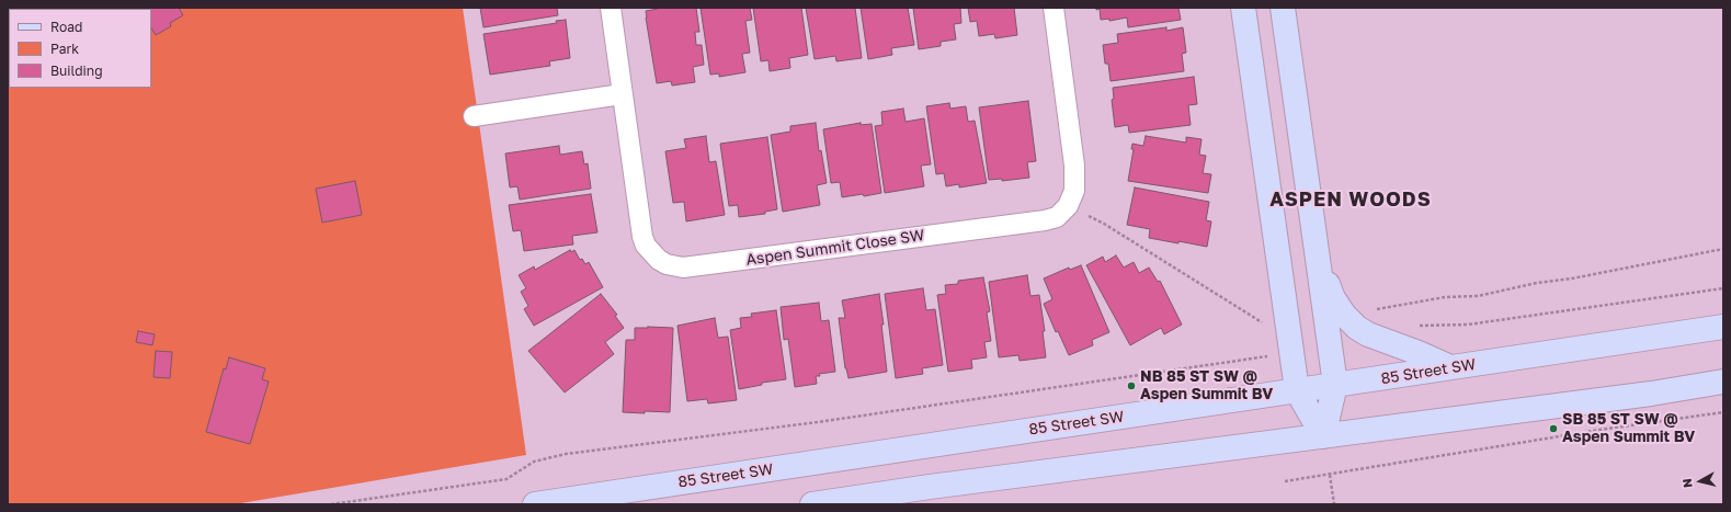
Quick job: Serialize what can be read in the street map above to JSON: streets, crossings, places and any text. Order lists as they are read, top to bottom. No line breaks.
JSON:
{"streets":{"main road":["85 Street SW"],"street":["Aspen Summit Close SW"]},"districts":["ASPEN WOODS"],"places":["NB 85 ST SW @ Aspen Summit BV","SB 85 ST SW @ Aspen Summit BV"],"legend":["Road","Park","Building"],"north":"left"}
